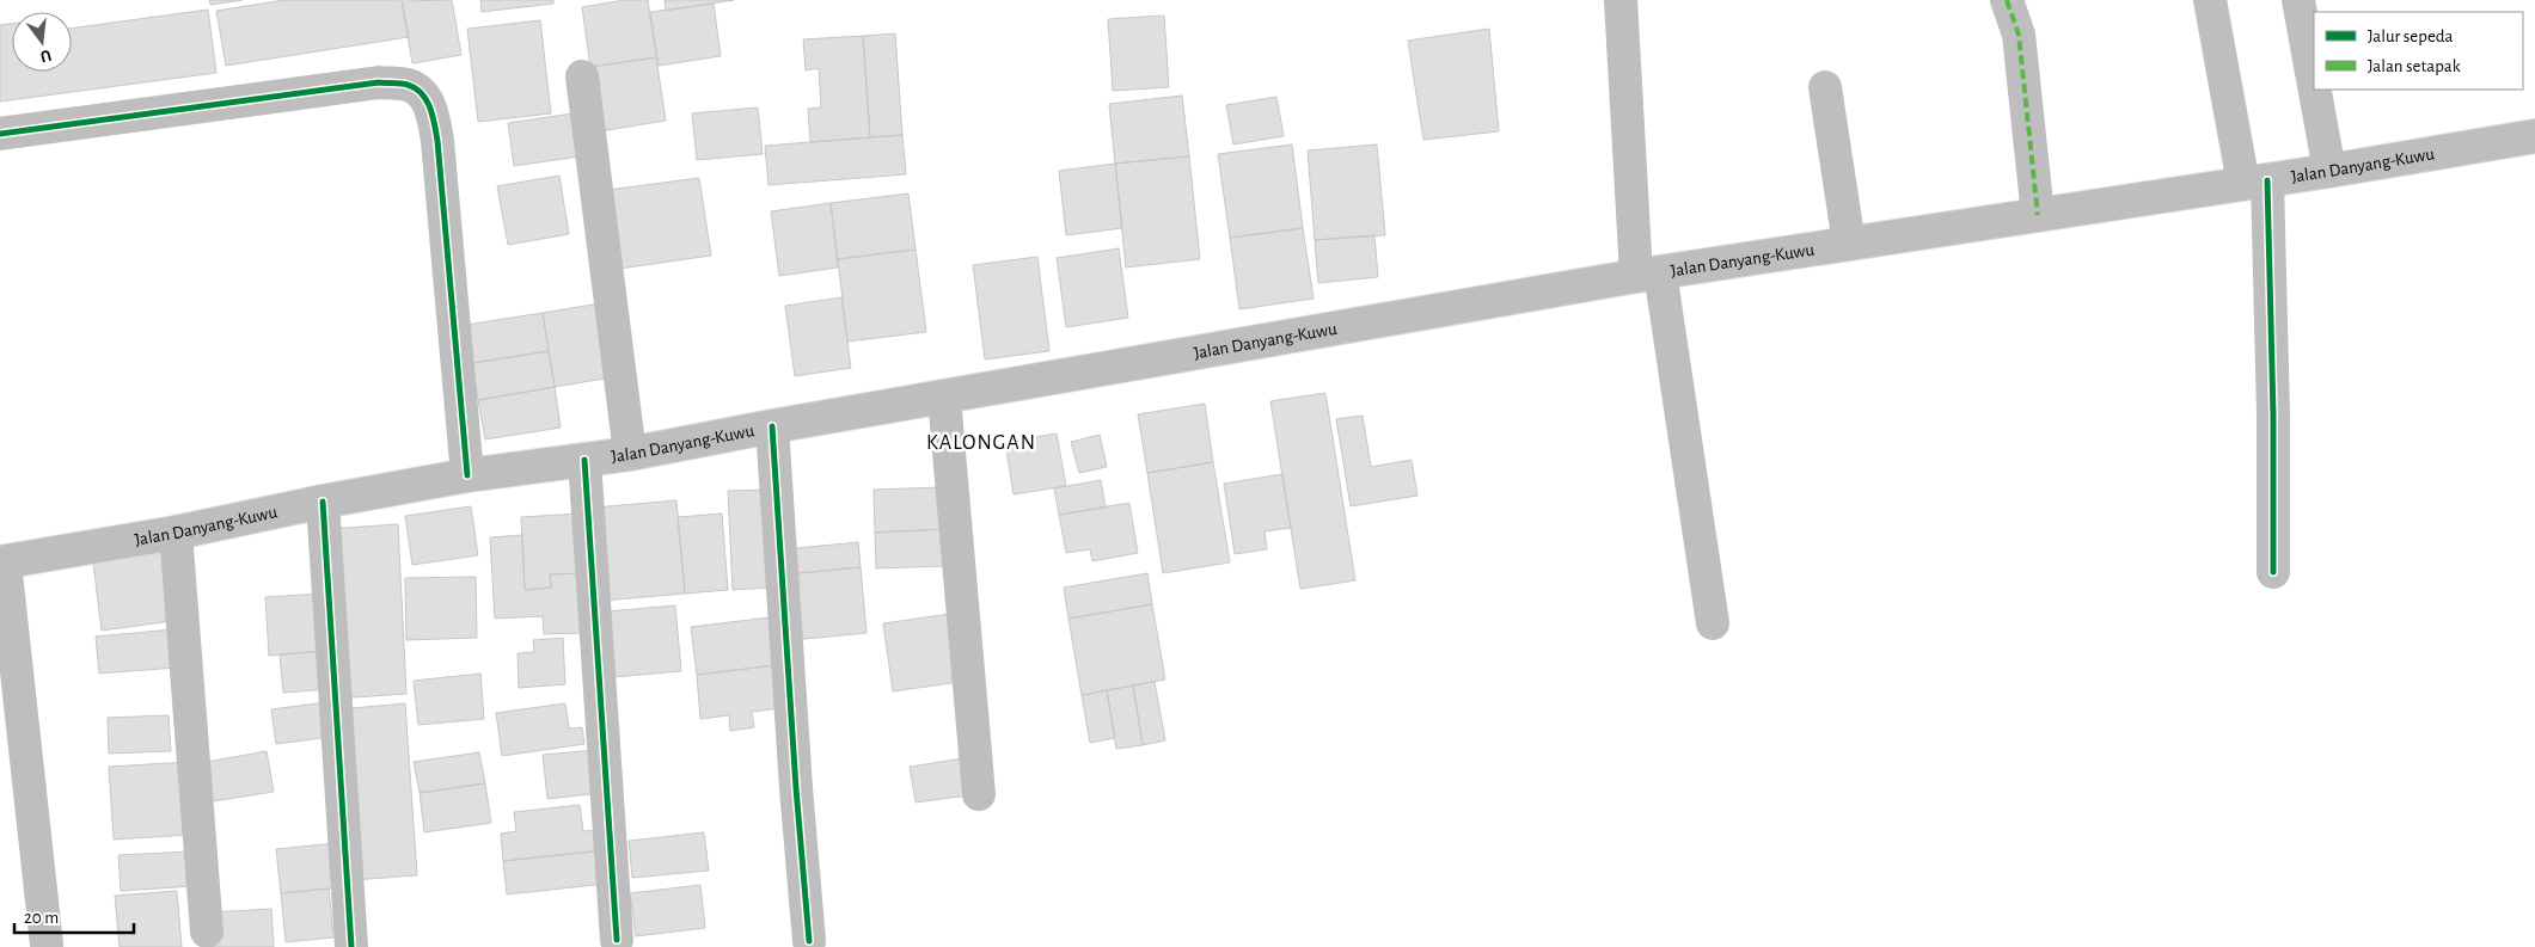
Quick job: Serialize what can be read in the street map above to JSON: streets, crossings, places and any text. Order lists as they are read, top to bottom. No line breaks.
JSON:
{"streets":{"street":["Jalan Danyang-Kuwu"]},"districts":["KALONGAN"],"legend":["Jalur sepeda","Jalan setapak"],"scale_bar":"20 m","north":"bottom"}
